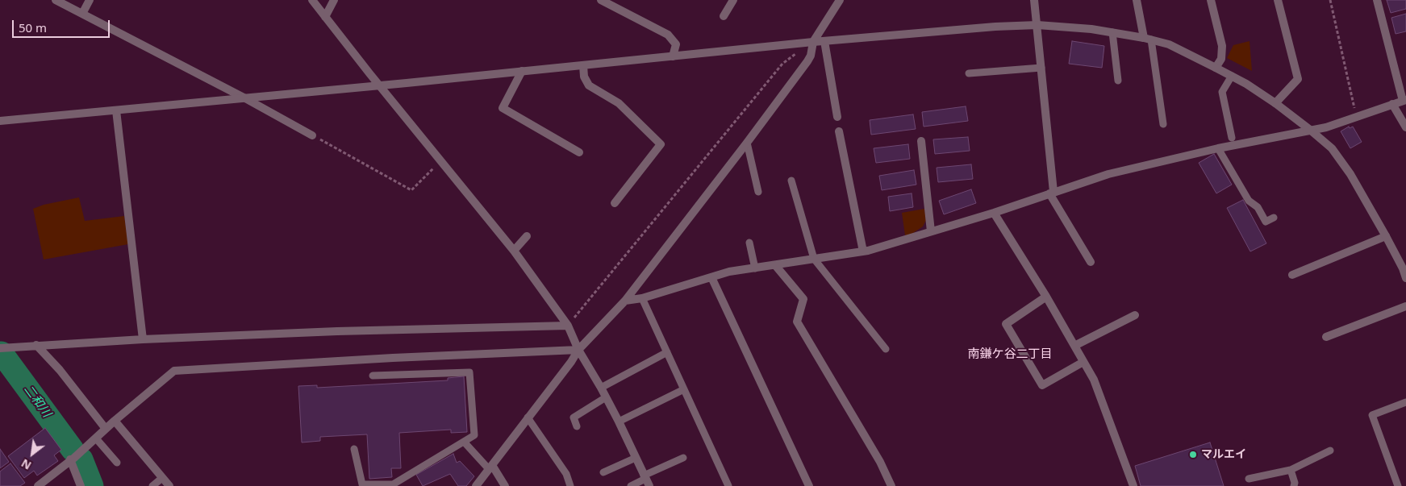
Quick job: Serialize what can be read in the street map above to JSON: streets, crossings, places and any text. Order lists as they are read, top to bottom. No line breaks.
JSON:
{"districts":["南鎌ケ谷二丁目"],"water":["二和川"],"places":["マルエイ"],"scale_bar":"50 m","north":"bottom left"}
